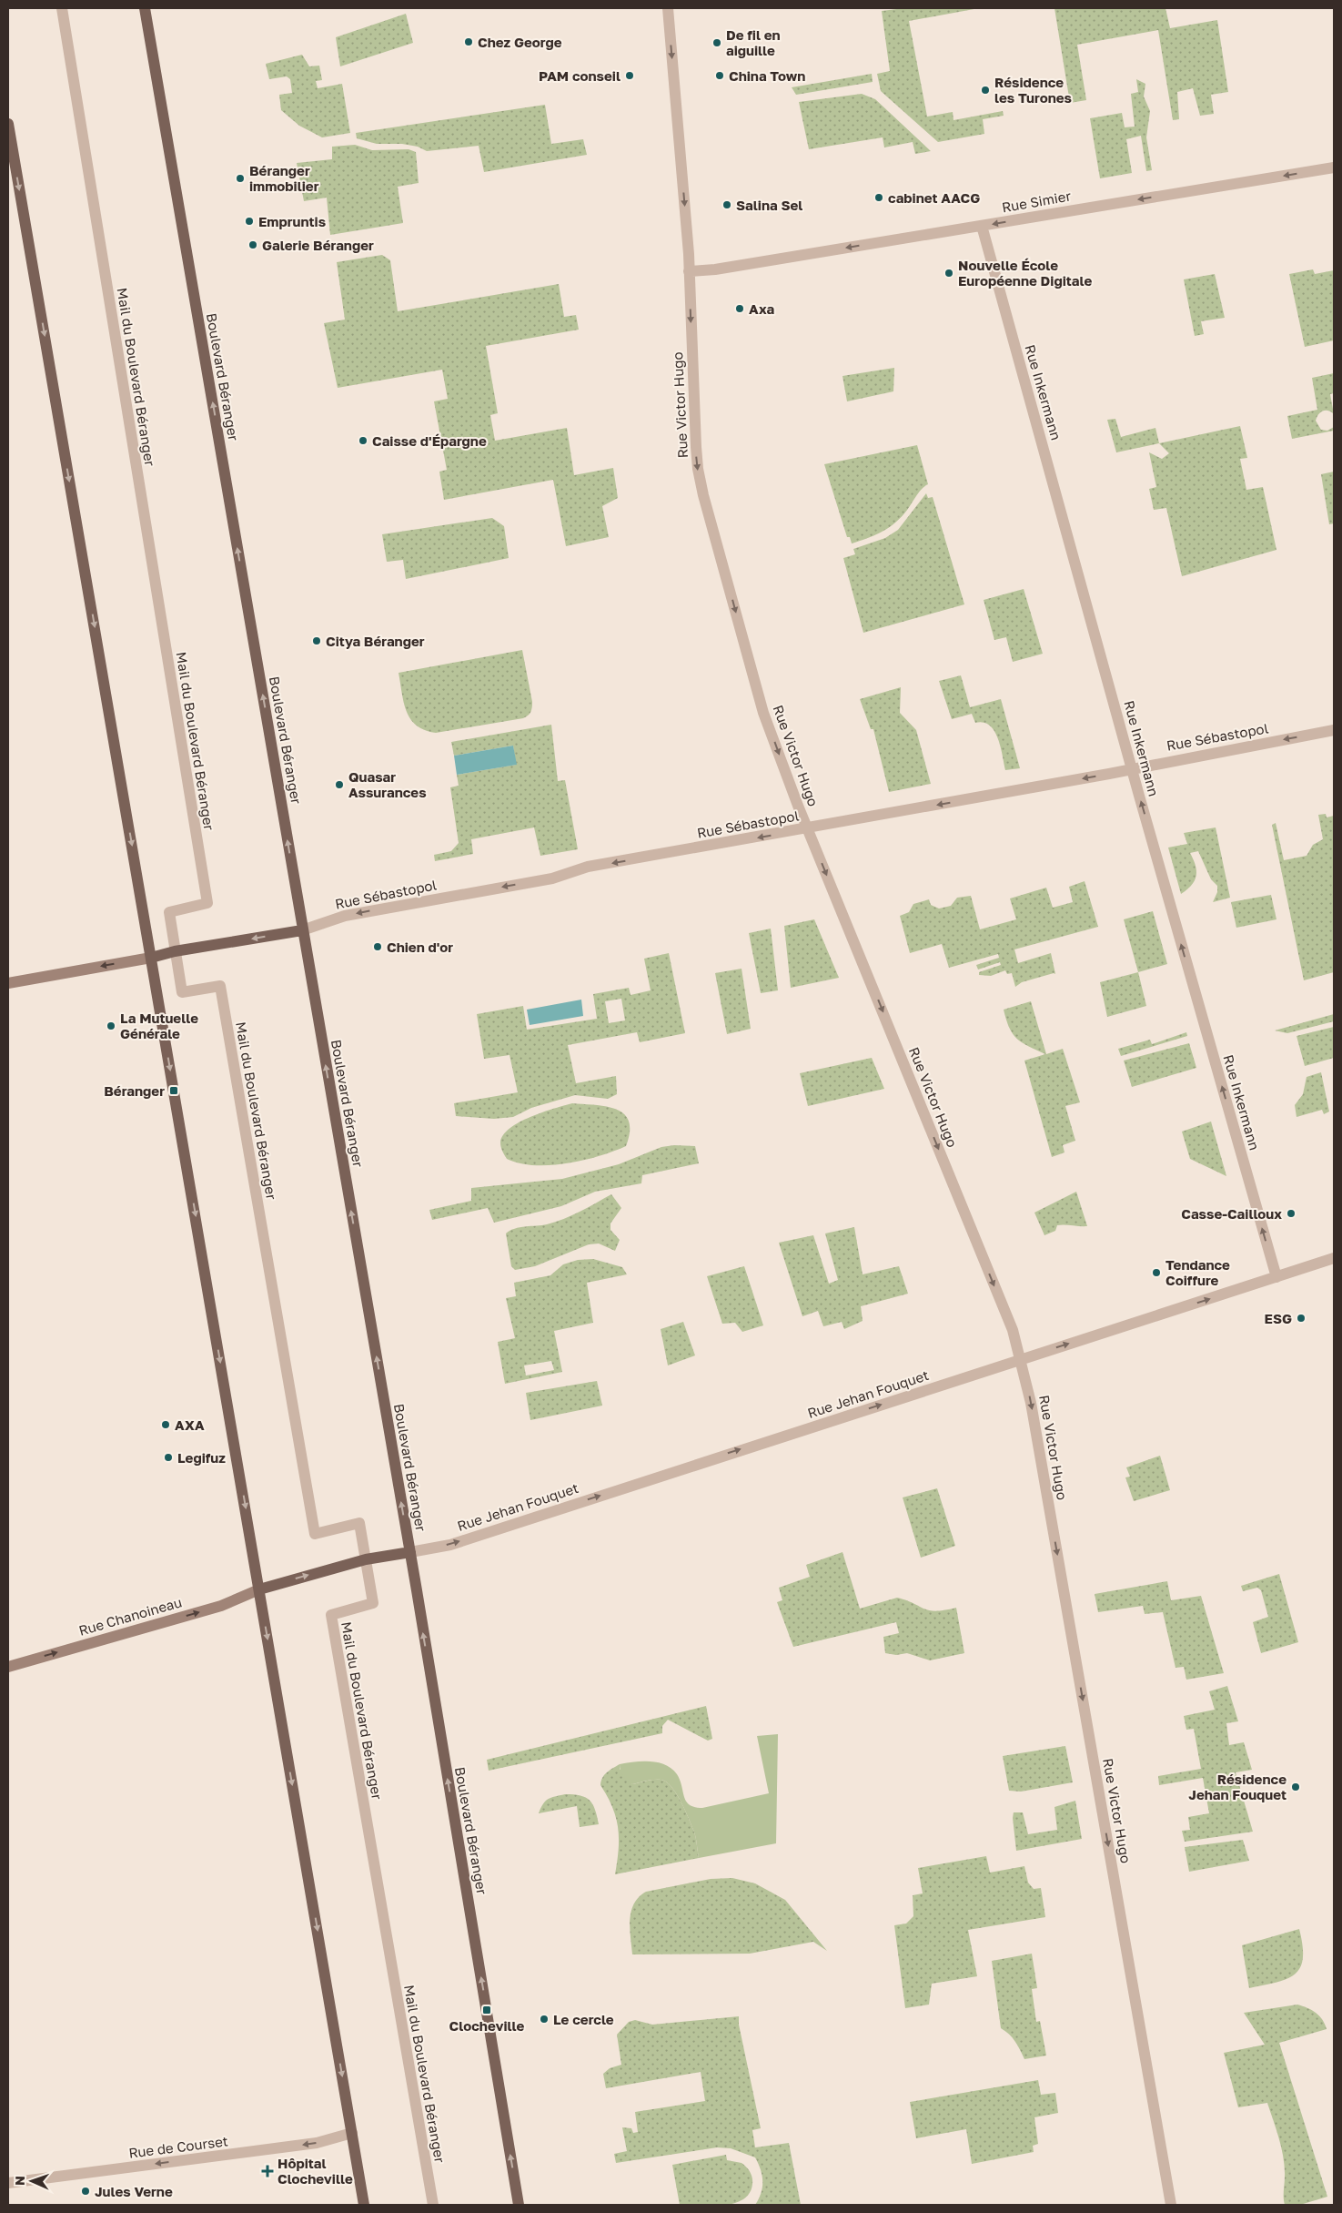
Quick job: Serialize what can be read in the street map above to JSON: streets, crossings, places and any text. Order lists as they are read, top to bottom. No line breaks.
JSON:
{"streets":{"main road":["Boulevard Béranger","Rue Chanoineau"],"street":["Rue Simier","Mail du Boulevard Béranger","Rue Inkermann","Rue Victor Hugo","Rue Sébastopol","Rue Jehan Fouquet","Rue de Courset"]},"crossings":[["Rue Simier","Rue Inkermann"],["Rue Simier","Rue Victor Hugo"],["Boulevard Béranger","Rue Sébastopol"],["Boulevard Béranger","Rue Jehan Fouquet"],["Rue Inkermann","Rue Sébastopol"],["Rue Inkermann","Rue Jehan Fouquet"],["Rue Victor Hugo","Rue Sébastopol"],["Rue Victor Hugo","Rue Jehan Fouquet"]],"one_way":["Rue Simier","Boulevard Béranger","Rue Inkermann","Rue Victor Hugo","Rue Sébastopol","Rue Jehan Fouquet","Rue Chanoineau","Rue de Courset"],"places":{"other":["Chez George","De fil en aiguille","PAM conseil","China Town","Résidence les Turones","Béranger immobilier","cabinet AACG","Salina Sel","Empruntis","Galerie Béranger","Nouvelle École Européenne Digitale","Axa","Caisse d'Épargne","Citya Béranger","Quasar Assurances","Chien d'or","La Mutuelle Générale","Casse-Cailloux","Tendance Coiffure","ESG","AXA","Legifuz","Résidence Jehan Fouquet","Le cercle","Jules Verne"],"transit":["Béranger","Clocheville"],"health":["Hôpital Clocheville"]},"north":"left"}
